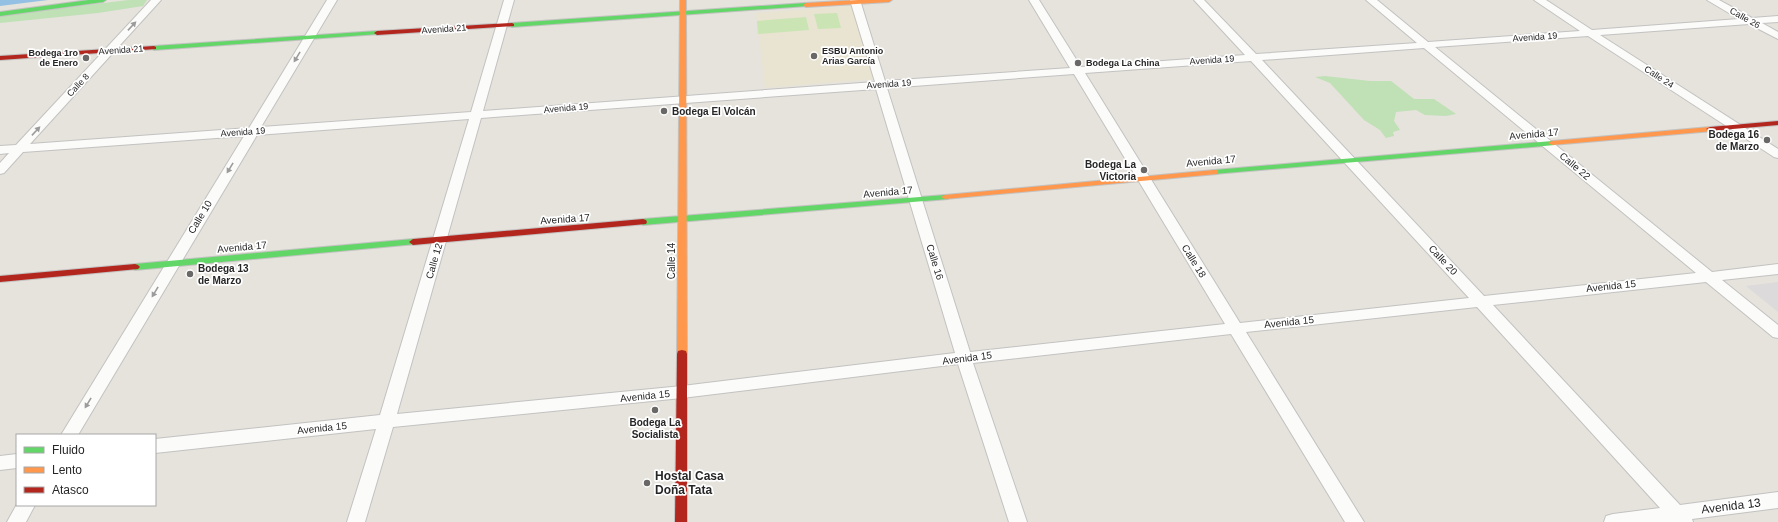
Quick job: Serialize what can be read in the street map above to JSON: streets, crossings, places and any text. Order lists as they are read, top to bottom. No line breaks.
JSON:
{"streets":{"street":["Calle 26","Avenida 21","Avenida 19","Calle 24","Calle 8","Avenida 17","Calle 22","Calle 10","Calle 20","Calle 12","Calle 14","Calle 18","Calle 16","Avenida 15","Avenida 13"]},"crossings":[["Calle 26","Avenida 19"],["Avenida 21","Calle 8"],["Avenida 21","Calle 10"],["Avenida 21","Calle 12"],["Avenida 21","Calle 14"],["Avenida 21","Calle 16"],["Avenida 19","Calle 24"],["Avenida 19","Calle 8"],["Avenida 19","Calle 22"],["Avenida 19","Calle 10"],["Avenida 19","Calle 20"],["Avenida 19","Calle 12"],["Avenida 19","Calle 14"],["Avenida 19","Calle 18"],["Avenida 19","Calle 16"],["Calle 24","Avenida 17"],["Avenida 17","Calle 22"],["Avenida 17","Calle 10"],["Avenida 17","Calle 20"],["Avenida 17","Calle 12"],["Avenida 17","Calle 14"],["Avenida 17","Calle 18"],["Avenida 17","Calle 16"],["Calle 22","Avenida 15"],["Calle 20","Avenida 15"],["Calle 20","Avenida 13"],["Calle 12","Avenida 15"],["Calle 14","Avenida 15"],["Calle 18","Avenida 15"],["Calle 16","Avenida 15"]],"one_way":["Calle 8","Calle 10"],"places":["ESBU Antonio Arias García","Bodega 1ro de Enero","Bodega La China","Bodega El Volcán","Bodega 16 de Marzo","Bodega La Victoria","Bodega 13 de Marzo","Bodega La Socialista","Hostal Casa Doña Tata"],"legend":["Fluido","Lento","Atasco"]}
